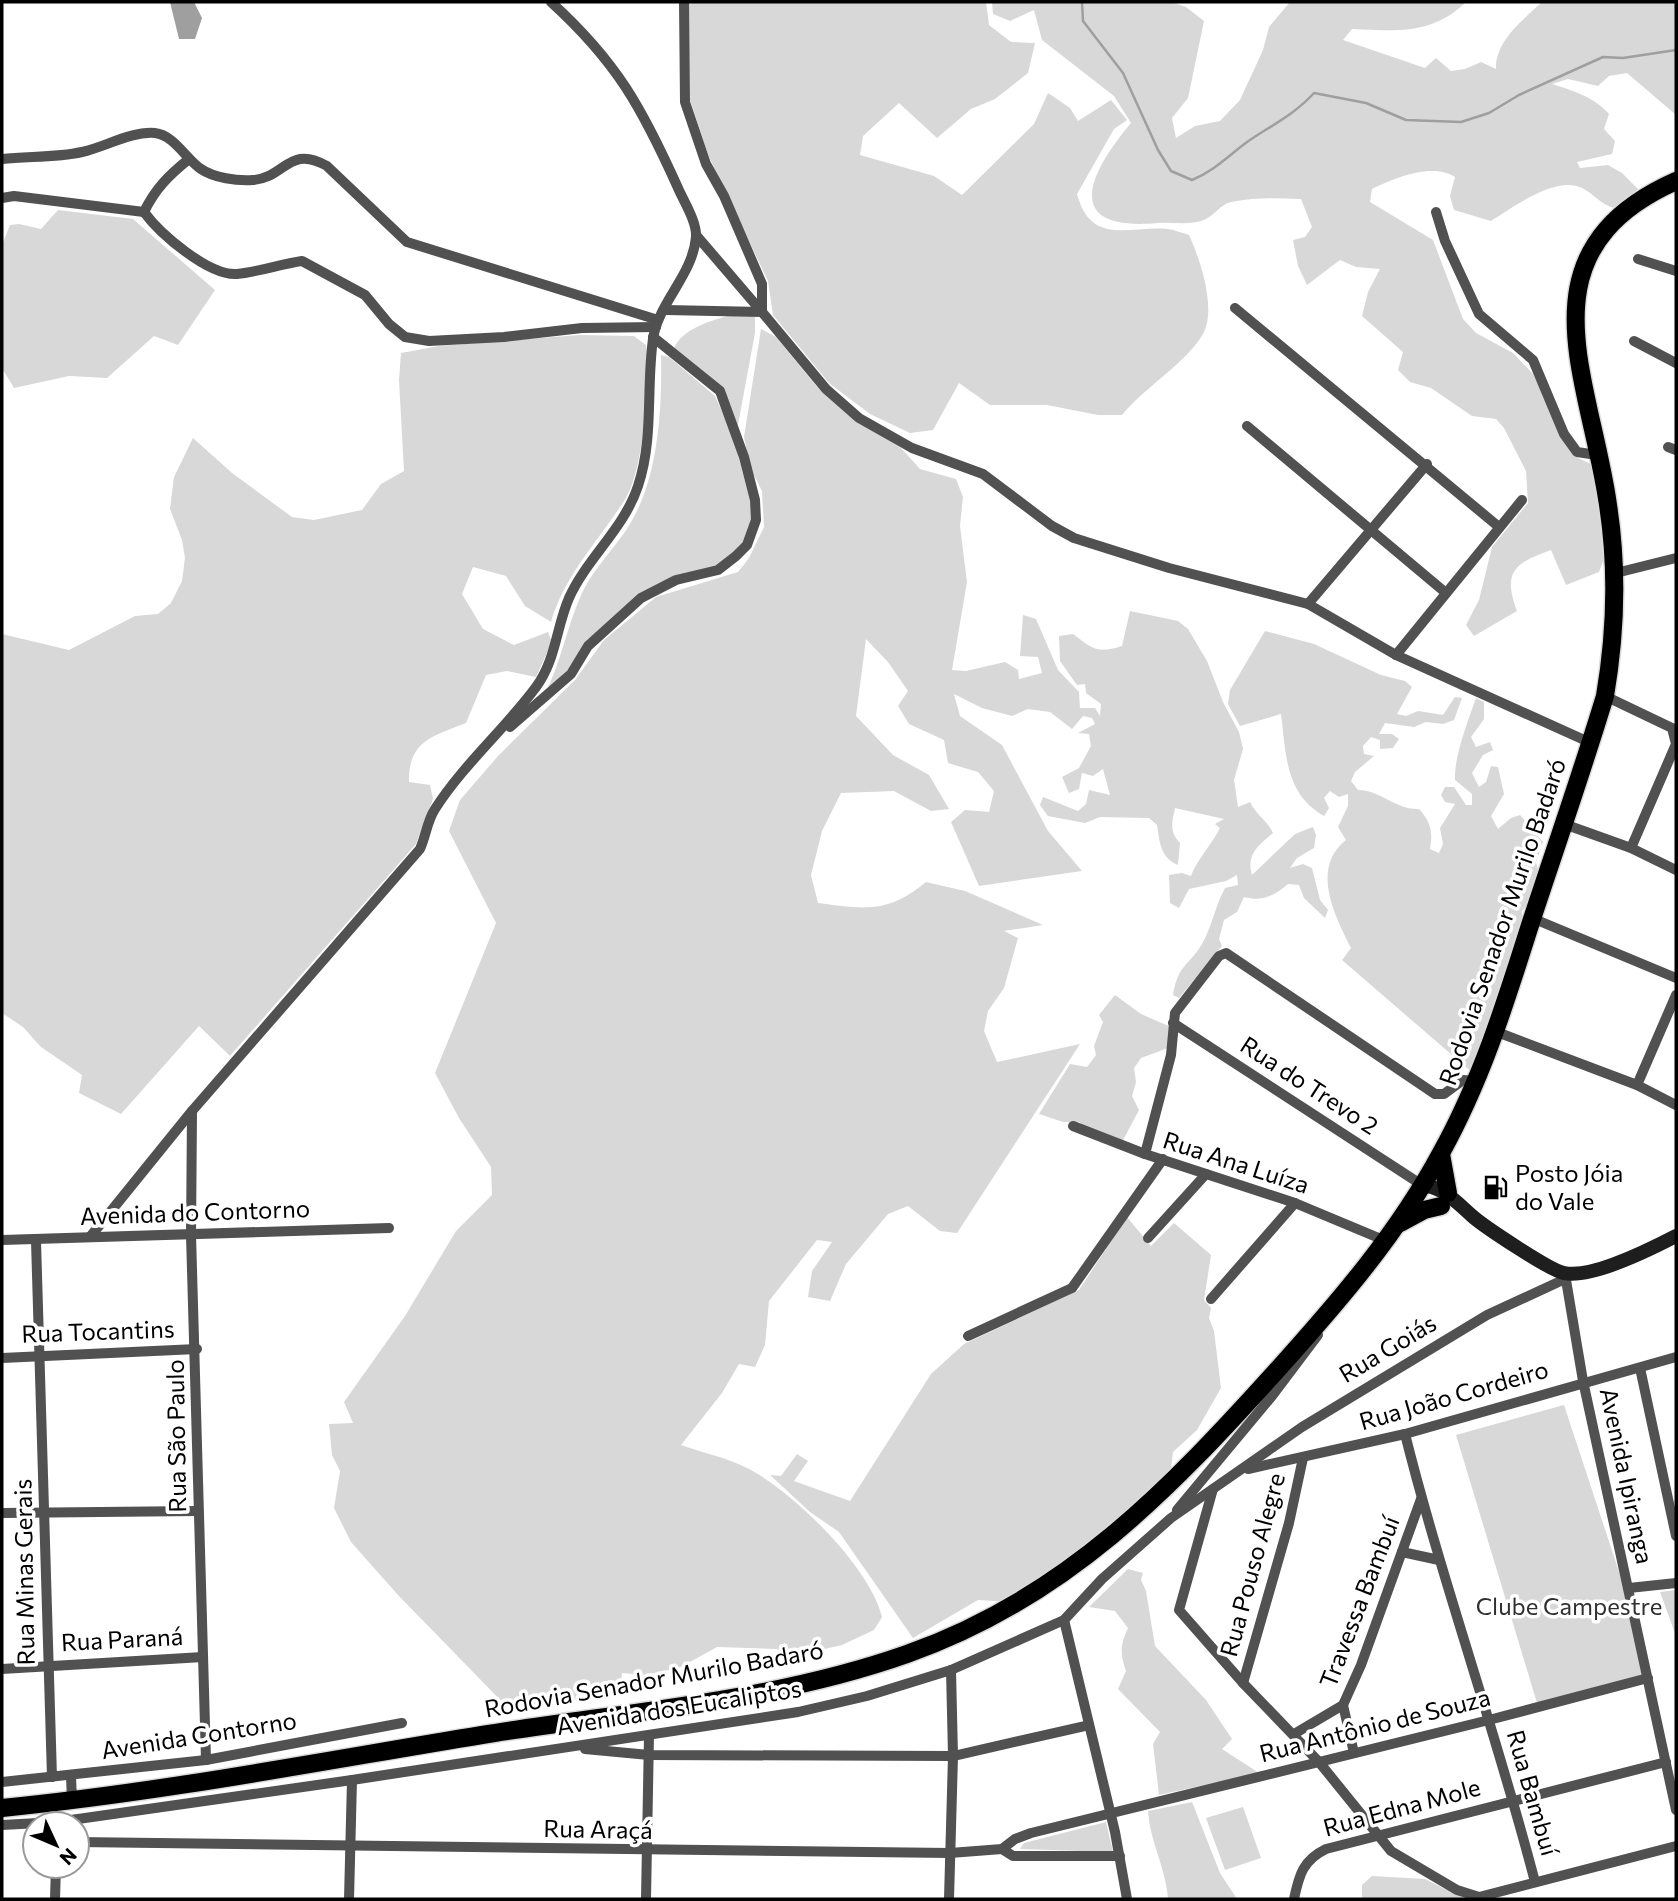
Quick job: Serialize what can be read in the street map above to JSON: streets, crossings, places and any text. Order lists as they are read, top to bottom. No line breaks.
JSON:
{"streets":{"main road":["Rodovia Senador Murilo Badaró"],"street":["Rua do Trevo 2","Rua Ana Luíza","Avenida do Contorno","Rua Tocantins","Rua Goiás","Rua João Cordeiro","Rua São Paulo","Avenida Ipiranga","Rua Pouso Alegre","Rua Minas Gerais","Travessa Bambuí","Rua Paraná","Avenida dos Eucaliptos","Rua Antônio de Souza","Avenida Contorno","Rua Bambuí","Rua Edna Mole","Rua Araçá"]},"crossings":[["Rodovia Senador Murilo Badaró","Rua do Trevo 2"],["Rodovia Senador Murilo Badaró","Rua Ana Luíza"],["Rodovia Senador Murilo Badaró","Rua Minas Gerais"],["Avenida do Contorno","Rua São Paulo"],["Avenida do Contorno","Rua Minas Gerais"],["Rua Tocantins","Rua São Paulo"],["Rua Tocantins","Rua Minas Gerais"],["Rua Goiás","Rua João Cordeiro"],["Rua Goiás","Avenida Ipiranga"],["Rua Goiás","Avenida dos Eucaliptos"],["Rua João Cordeiro","Avenida Ipiranga"],["Rua João Cordeiro","Rua Pouso Alegre"],["Rua João Cordeiro","Avenida dos Eucaliptos"],["Rua João Cordeiro","Rua Bambuí"],["Rua São Paulo","Rua Paraná"],["Rua São Paulo","Avenida Contorno"],["Avenida Ipiranga","Rua Antônio de Souza"],["Avenida Ipiranga","Rua Edna Mole"],["Rua Minas Gerais","Rua Paraná"],["Rua Minas Gerais","Avenida Contorno"],["Travessa Bambuí","Rua Bambuí"],["Rua Antônio de Souza","Rua Bambuí"],["Rua Antônio de Souza","Rua Araçá"],["Rua Bambuí","Rua Edna Mole"]],"parks":["Clube Campestre"],"places":{"fuel station":["Posto Jóia do Vale"]},"north":"bottom right"}
